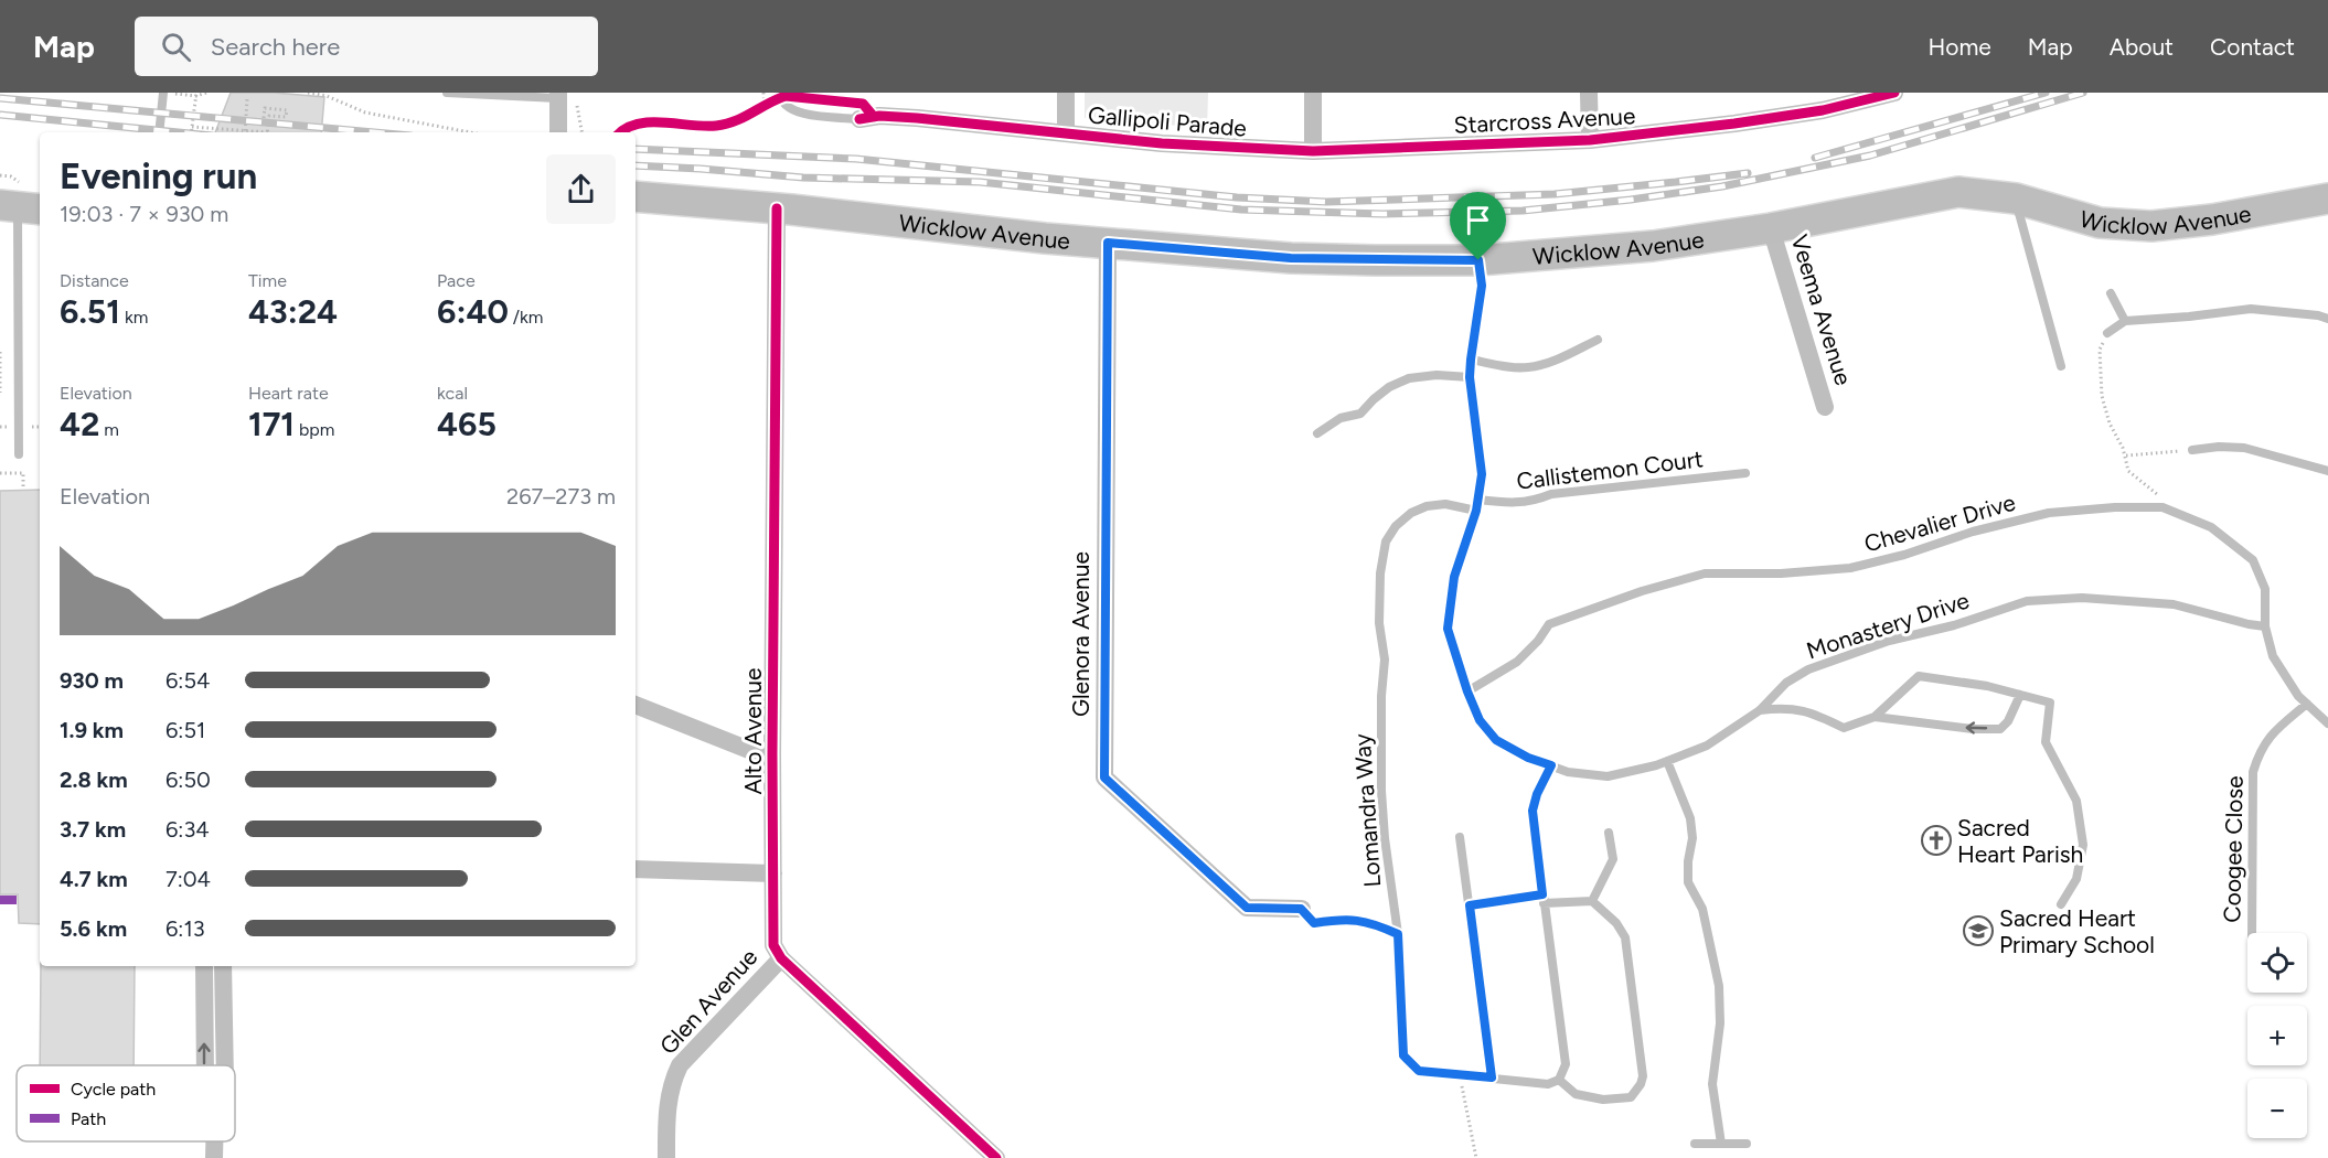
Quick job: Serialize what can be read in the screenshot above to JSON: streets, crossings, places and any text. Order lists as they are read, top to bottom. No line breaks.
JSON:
{"streets":{"main road":["Wicklow Avenue"],"street":["Starcross Avenue","Gallipoli Parade","Veema Avenue","Glenora Avenue","Alto Avenue","Glen Avenue"],"lane":["Callistemon Court","Chevalier Drive","Monastery Drive","Lomandra Way","Coogee Close"]},"crossings":[["Starcross Avenue","Gallipoli Parade"],["Wicklow Avenue","Veema Avenue"],["Wicklow Avenue","Monastery Drive"],["Wicklow Avenue","Glenora Avenue"],["Wicklow Avenue","Alto Avenue"],["Callistemon Court","Monastery Drive"],["Chevalier Drive","Monastery Drive"],["Chevalier Drive","Coogee Close"],["Monastery Drive","Lomandra Way"],["Alto Avenue","Glen Avenue"]],"places":{"church":["Sacred Heart Parish"],"school or university":["Sacred Heart Primary School"]},"legend":["Cycle path","Path"],"page":{"header":"Map","search":"Search here","nav":["Home","Map","About","Contact"],"heading":["Evening run","19:03 · 7 × 930 m"],"stats":[["Distance","6.51 km"],["Time","43:24"],["Pace","6:40 /km"],["Elevation","42 m"],["Heart rate","171 bpm"],["kcal","465"]],"chart":["Elevation","267–273 m"],"list":[{"name":"930 m","note":"6:54"},{"name":"1.9 km","note":"6:51"},{"name":"2.8 km","note":"6:50"},{"name":"3.7 km","note":"6:34"},{"name":"4.7 km","note":"7:04"},{"name":"5.6 km","note":"6:13"}],"map_buttons":["+","−"]}}
